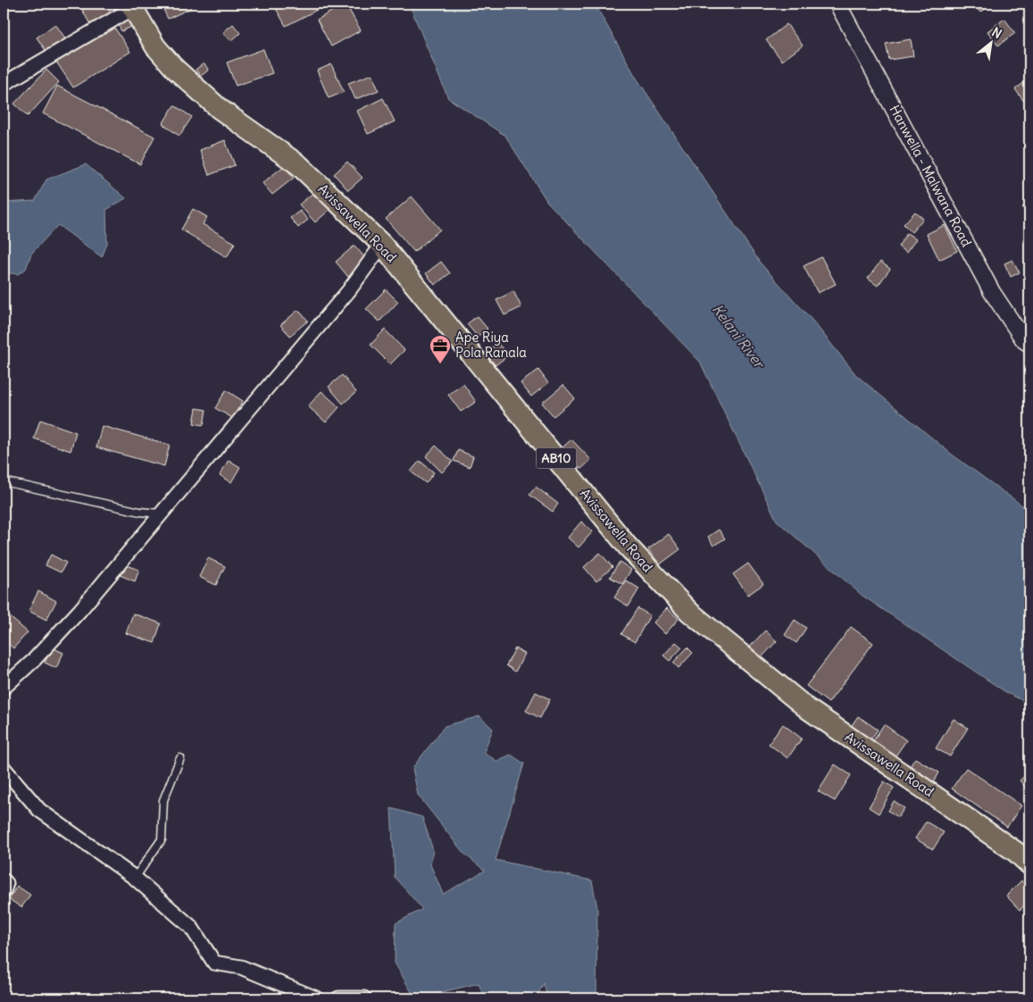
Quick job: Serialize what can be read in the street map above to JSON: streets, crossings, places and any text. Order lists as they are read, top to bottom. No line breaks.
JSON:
{"streets":{"main road":["Avissawella Road","AB10"],"street":["Hanwella - Malwana Road"]},"water":["Kelani River"],"places":{"office":["Ape Riya Pola Ranala"]},"north":"top right"}
